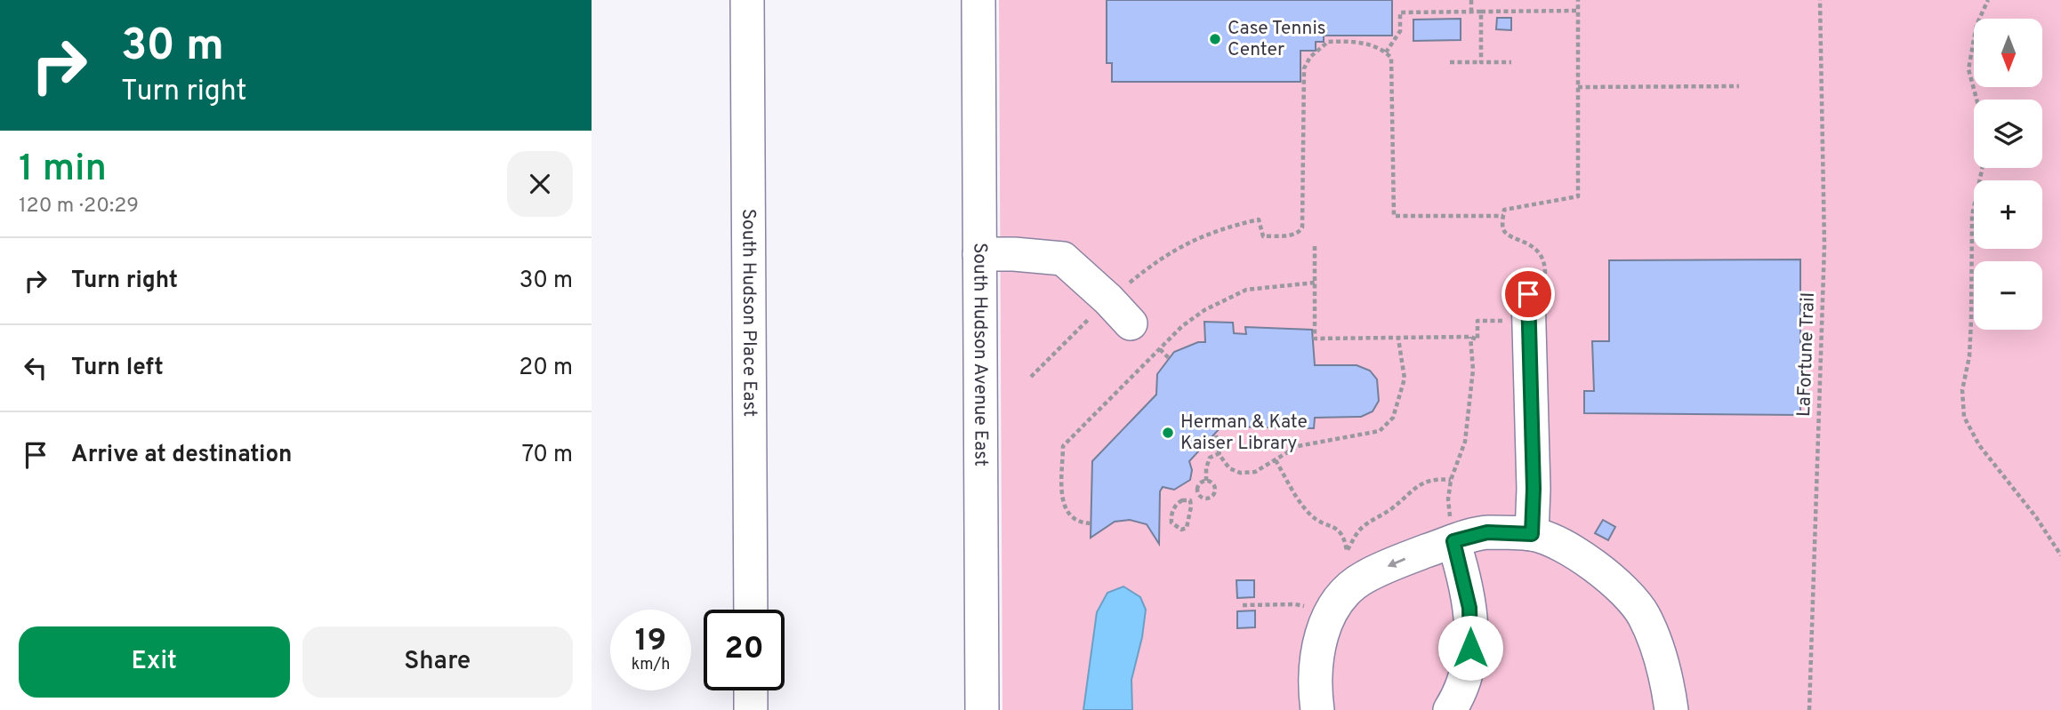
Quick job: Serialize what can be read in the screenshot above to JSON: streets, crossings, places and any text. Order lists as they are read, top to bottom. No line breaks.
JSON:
{"streets":{"street":["South Hudson Place East","South Hudson Avenue East"],"path":["LaFortune Trail"]},"places":["Case Tennis Center","Herman & Kate Kaiser Library"],"north":"bottom","page":{"turn":["30 m","Turn right"],"map_buttons":["+","−"],"heading":["1 min","120 m · 20:29"],"list":[{"name":"Turn right","value":"30 m"},{"name":"Turn left","value":"20 m"},{"name":"Arrive at destination","value":"70 m"}],"speed":"19 km/h","limit":"20","buttons":["Exit","Share"]}}
